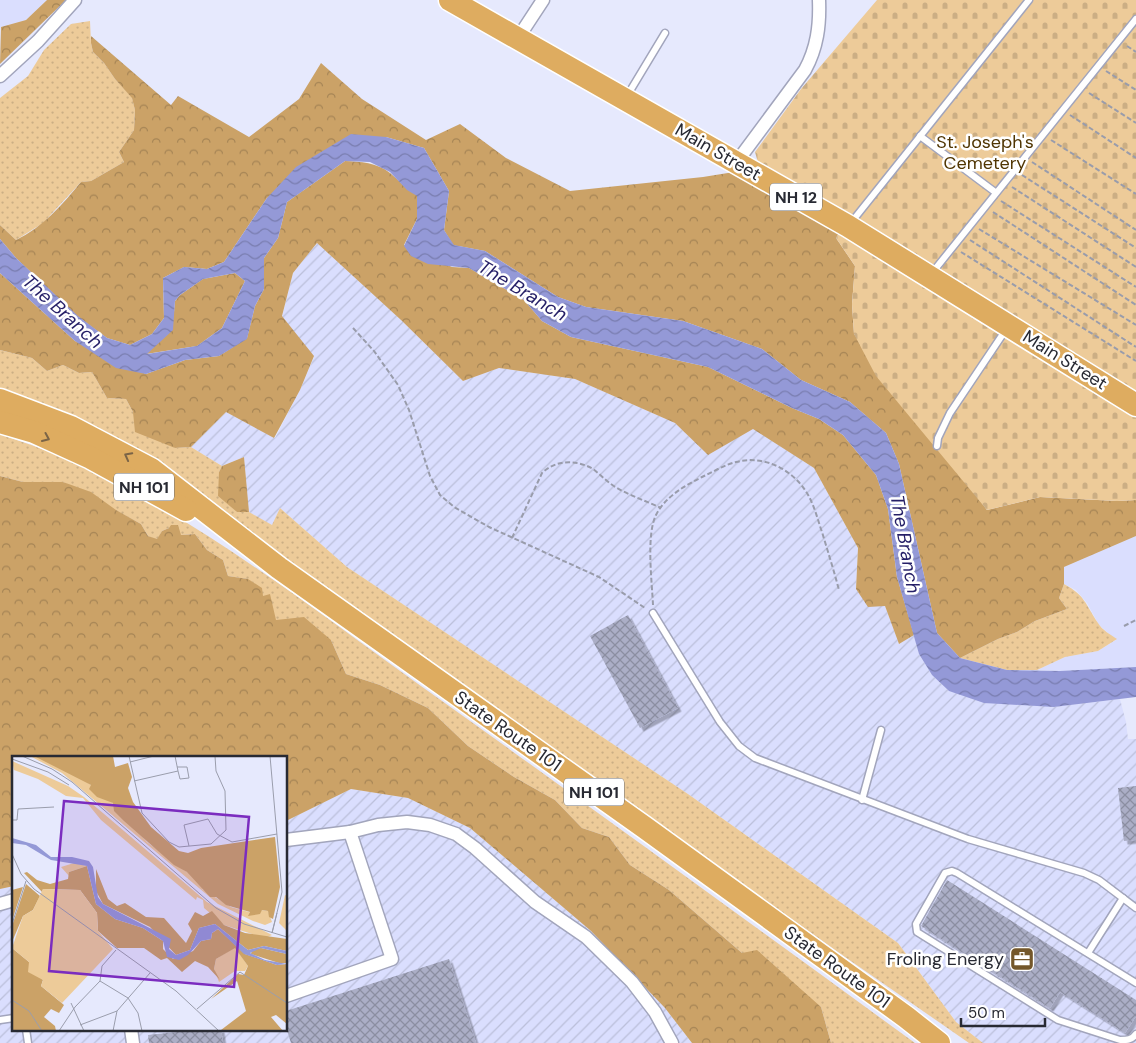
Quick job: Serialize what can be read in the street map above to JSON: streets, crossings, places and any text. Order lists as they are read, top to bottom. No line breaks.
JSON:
{"streets":{"highway":["Main Street","NH 12","NH 101","State Route 101"]},"water":["The Branch"],"parks":["St. Joseph's Cemetery"],"places":{"office":["Froling Energy"]},"scale_bar":"50 m"}
